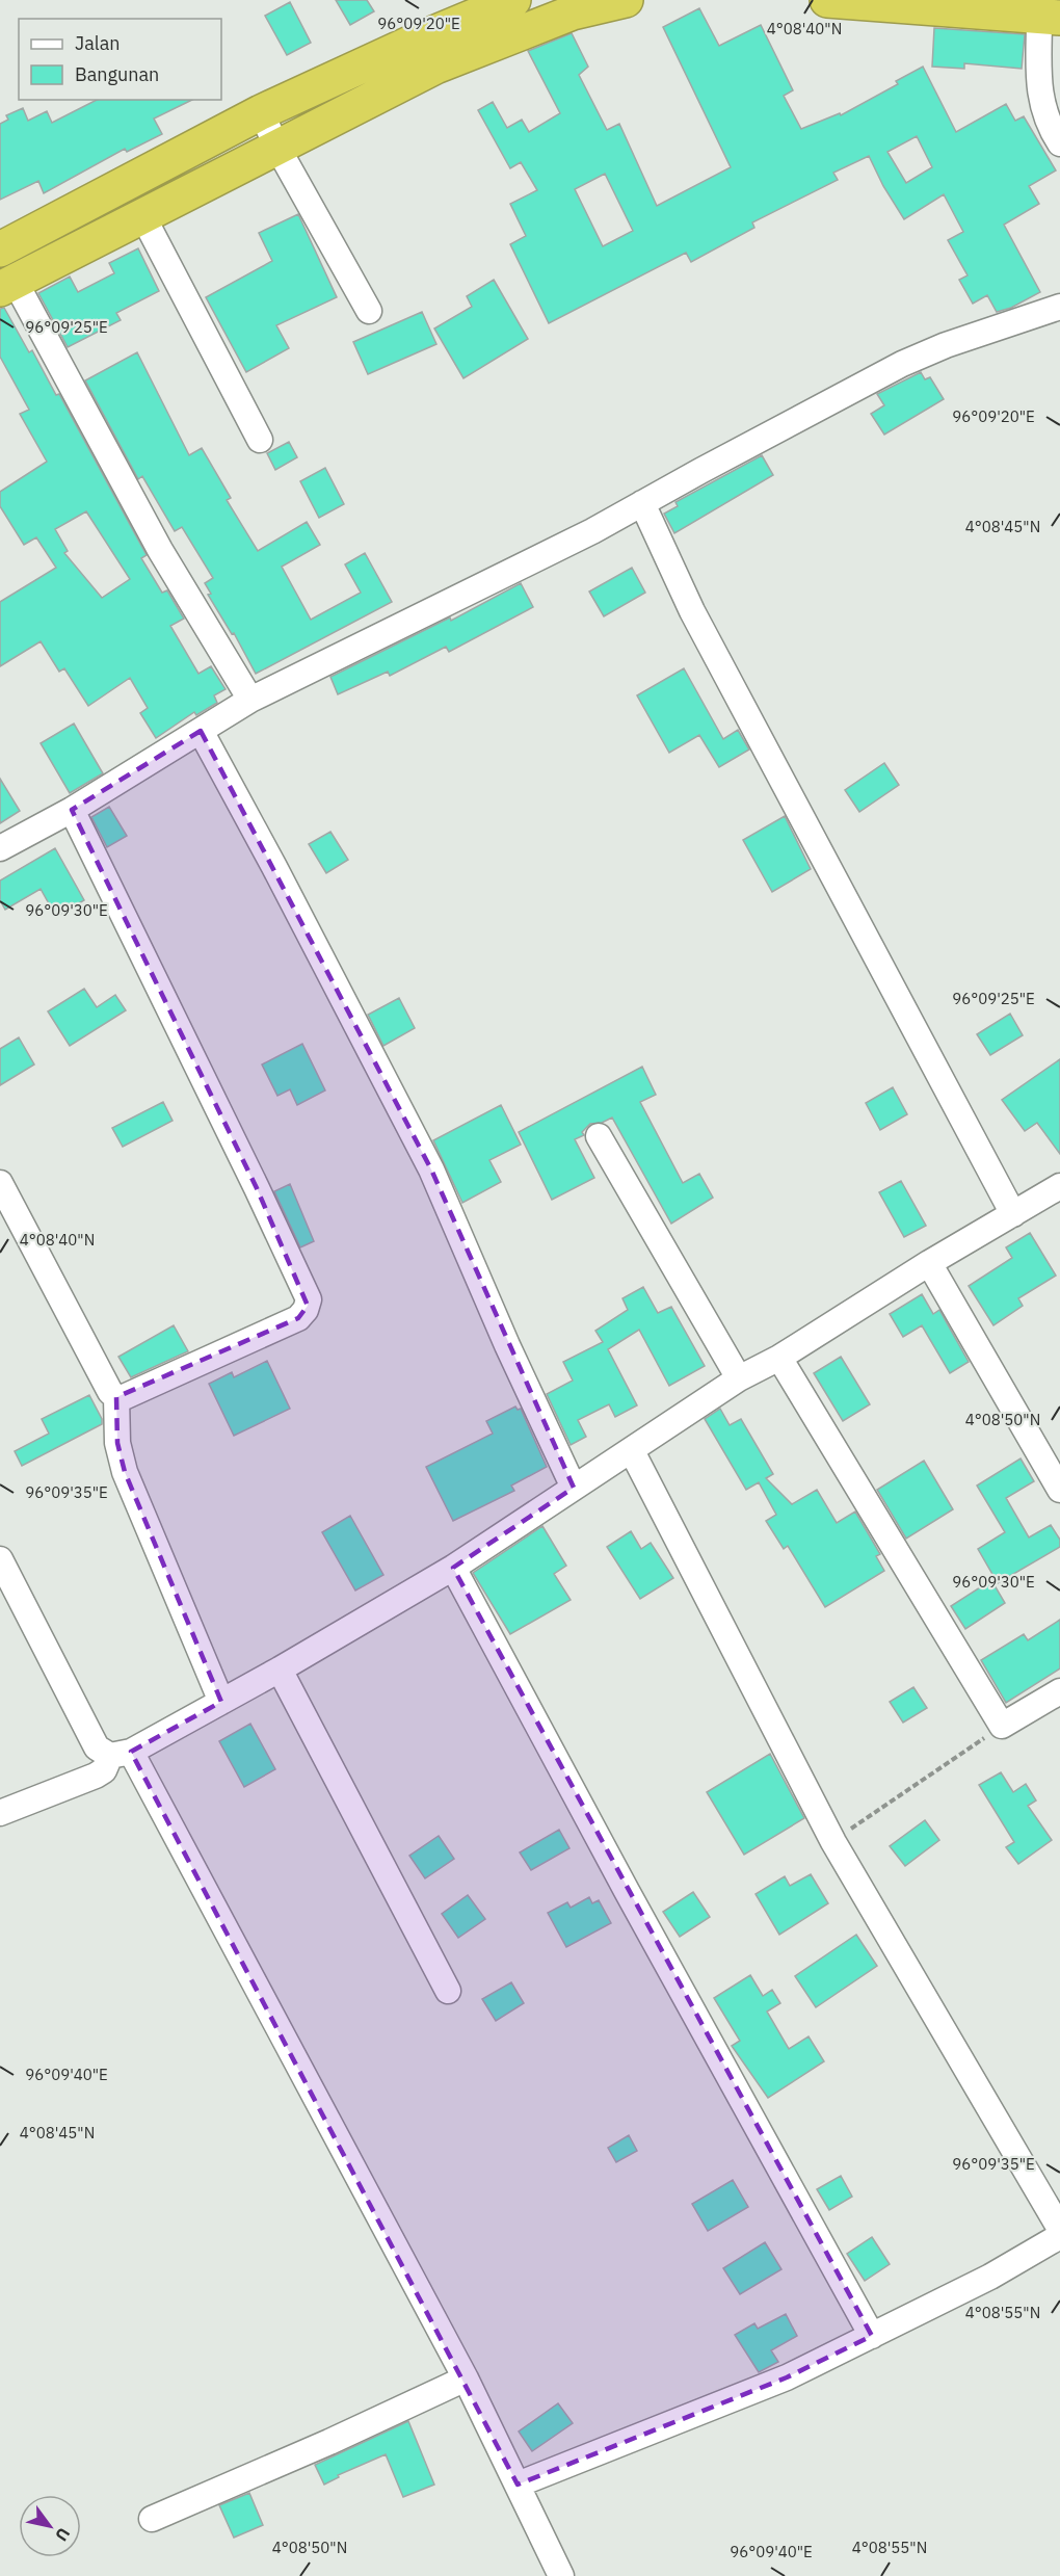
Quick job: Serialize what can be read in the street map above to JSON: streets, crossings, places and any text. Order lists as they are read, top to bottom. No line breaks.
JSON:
{"legend":["Jalan","Bangunan"],"north":"bottom right","coordinates":["96°09'20\"E","4°08'40\"N","96°09'25\"E","4°08'45\"N","96°09'30\"E","4°08'50\"N","96°09'35\"E","96°09'40\"E","4°08'55\"N"]}
